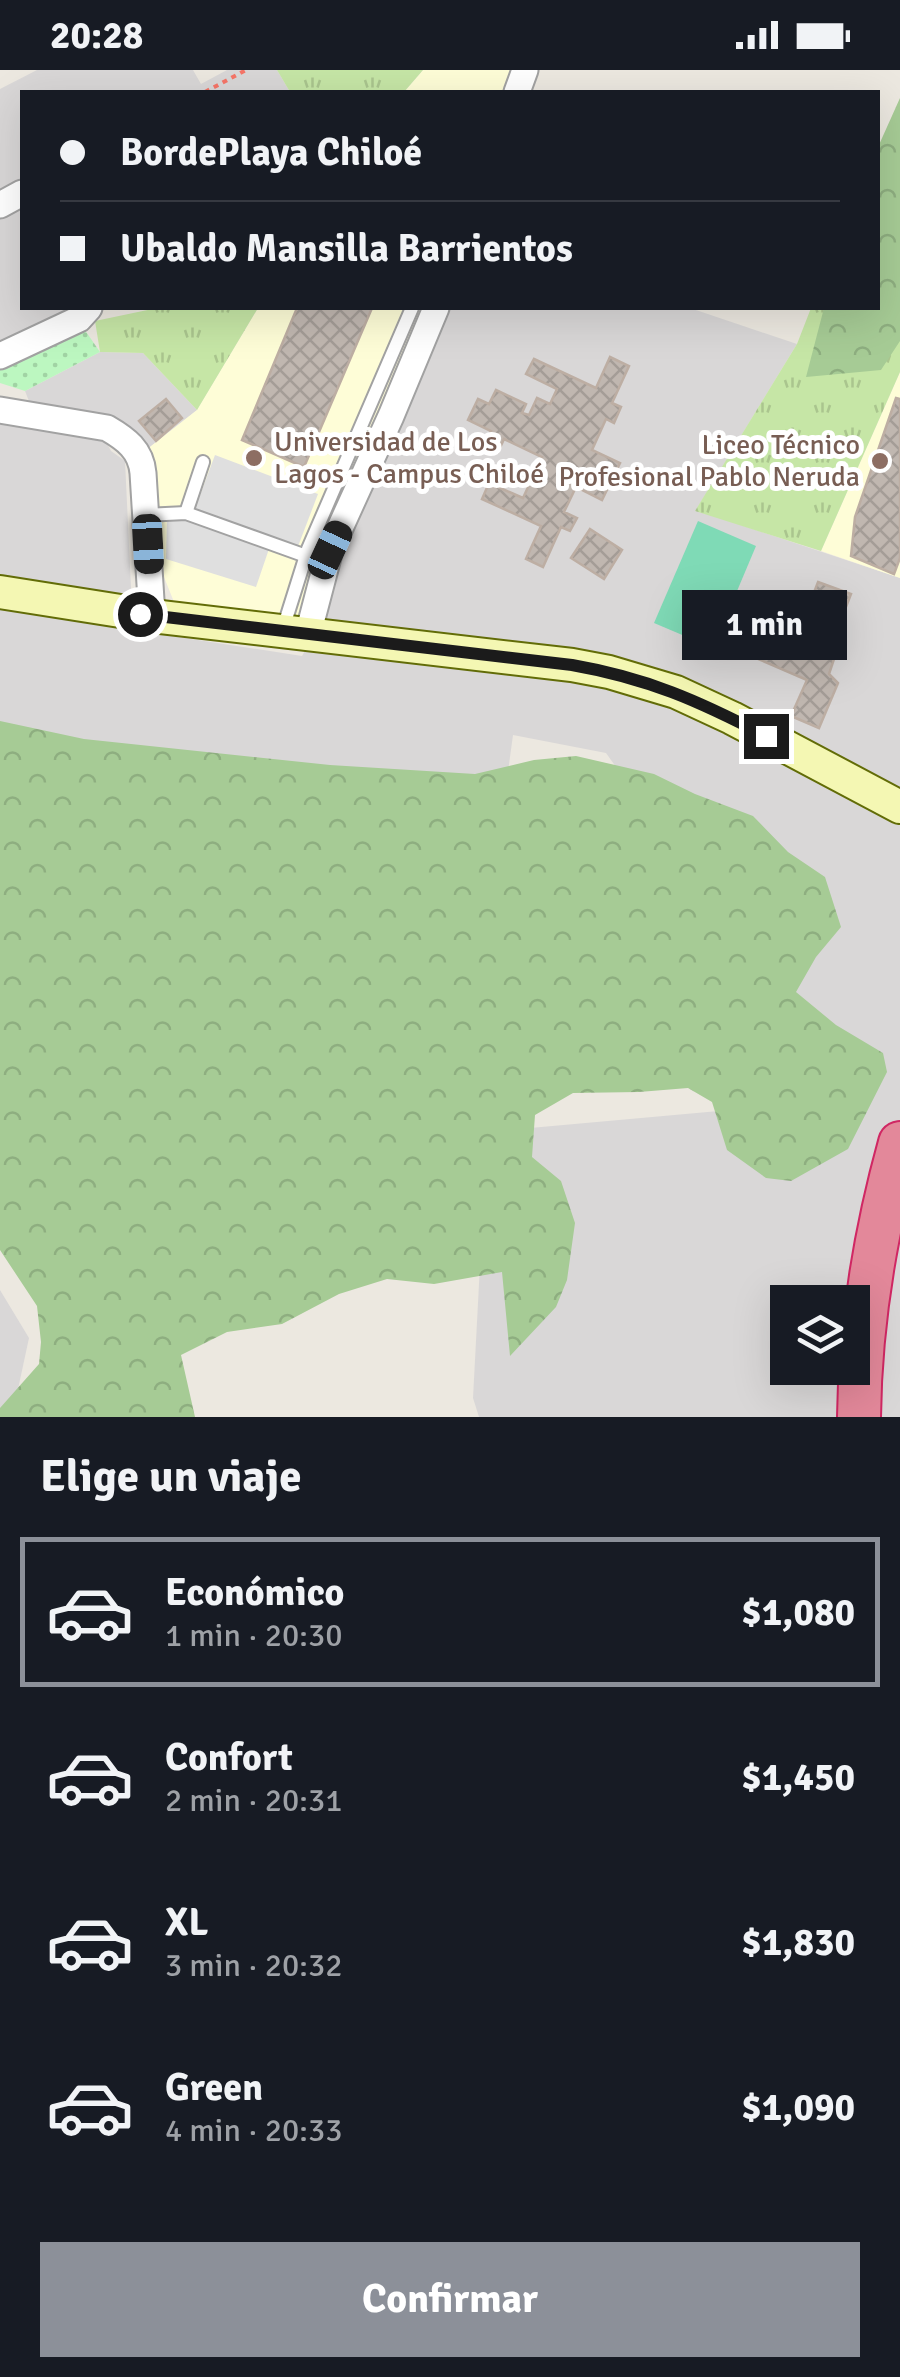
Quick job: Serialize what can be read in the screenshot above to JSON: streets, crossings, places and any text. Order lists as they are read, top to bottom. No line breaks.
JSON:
{"places":["Universidad de Los Lagos - Campus Chiloé","Liceo Técnico Profesional Pablo Neruda"],"page":{"status":"20:28","banner":["BordePlaya Chiloé","Ubaldo Mansilla Barrientos"],"bubble":"1 min","heading":"Elige un viaje","list":[{"name":"Económico","note":"1 min · 20:30","value":"$1,080"},{"name":"Confort","note":"2 min · 20:31","value":"$1,450"},{"name":"XL","note":"3 min · 20:32","value":"$1,830"},{"name":"Green","note":"4 min · 20:33","value":"$1,090"}],"buttons":"Confirmar"}}
